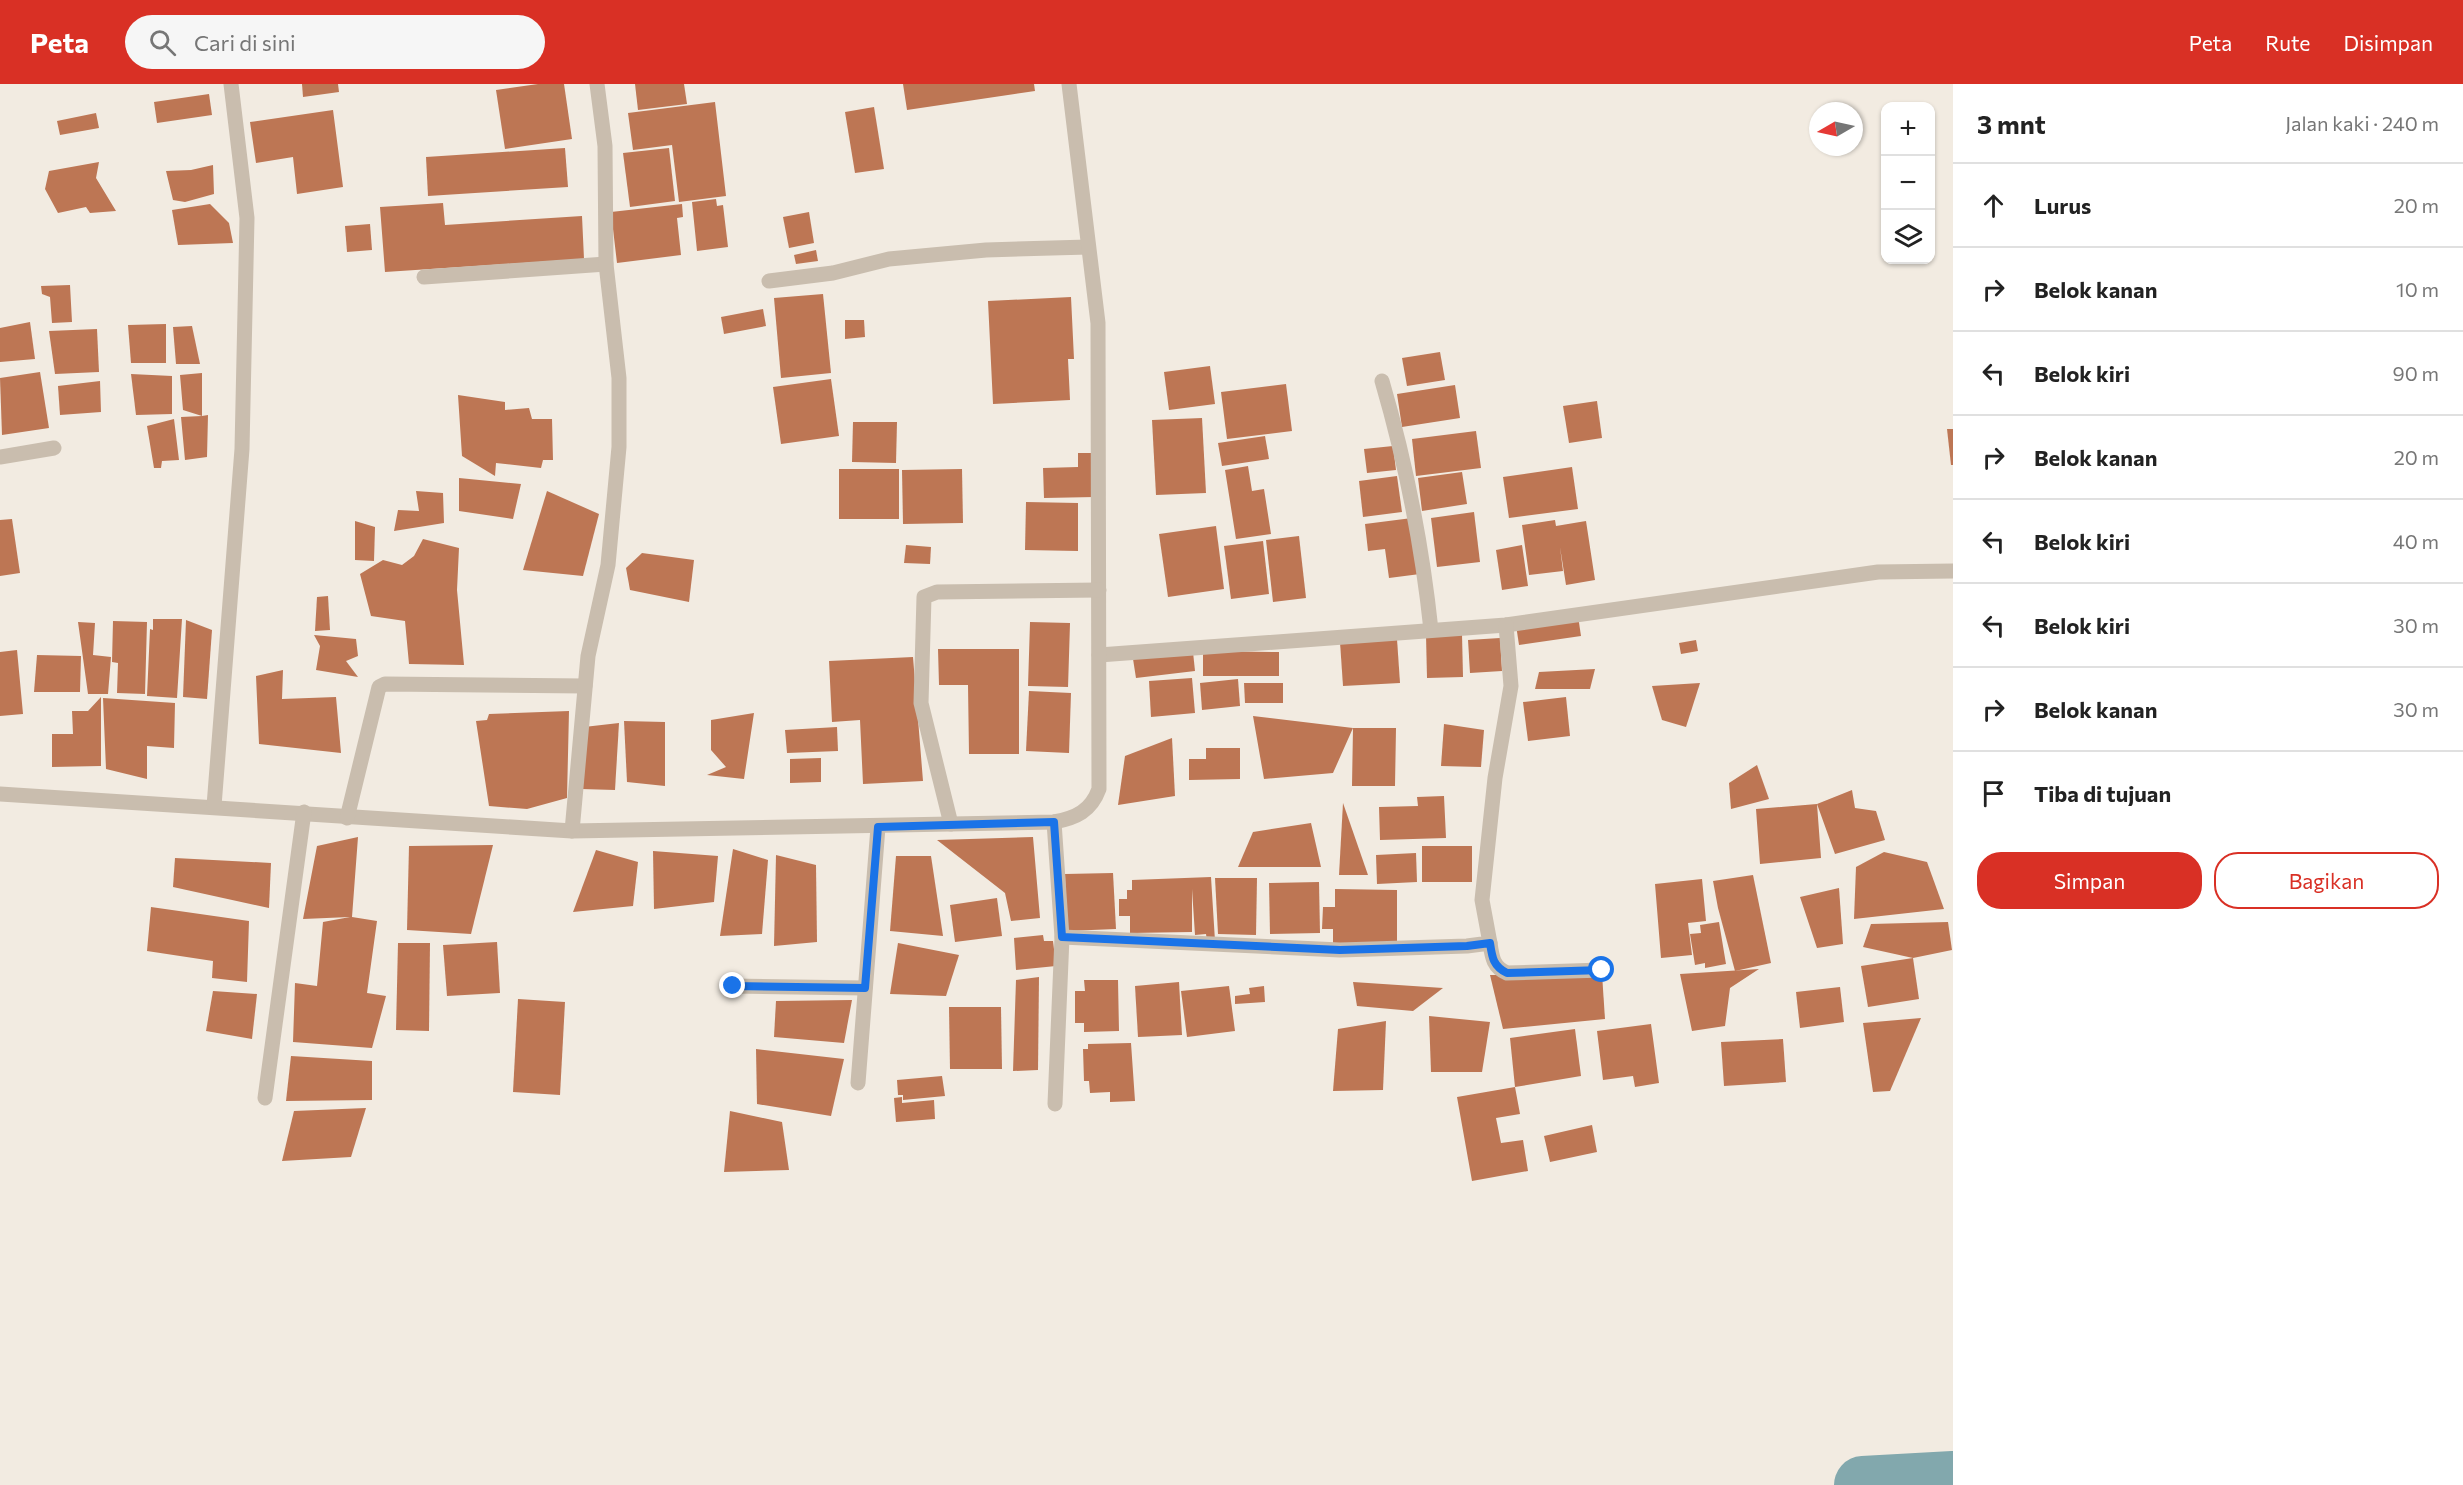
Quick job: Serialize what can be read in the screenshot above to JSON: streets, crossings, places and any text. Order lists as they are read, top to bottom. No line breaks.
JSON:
{"north":"left","page":{"header":"Peta","search":"Cari di sini","nav":["Peta","Rute","Disimpan"],"heading":["3 mnt","Jalan kaki · 240 m"],"map_buttons":["+","−"],"list":[["Lurus","20 m"],["Belok kanan","10 m"],["Belok kiri","90 m"],["Belok kanan","20 m"],["Belok kiri","40 m"],["Belok kiri","30 m"],["Belok kanan","30 m"],"Tiba di tujuan"],"buttons":["Simpan","Bagikan"]}}
